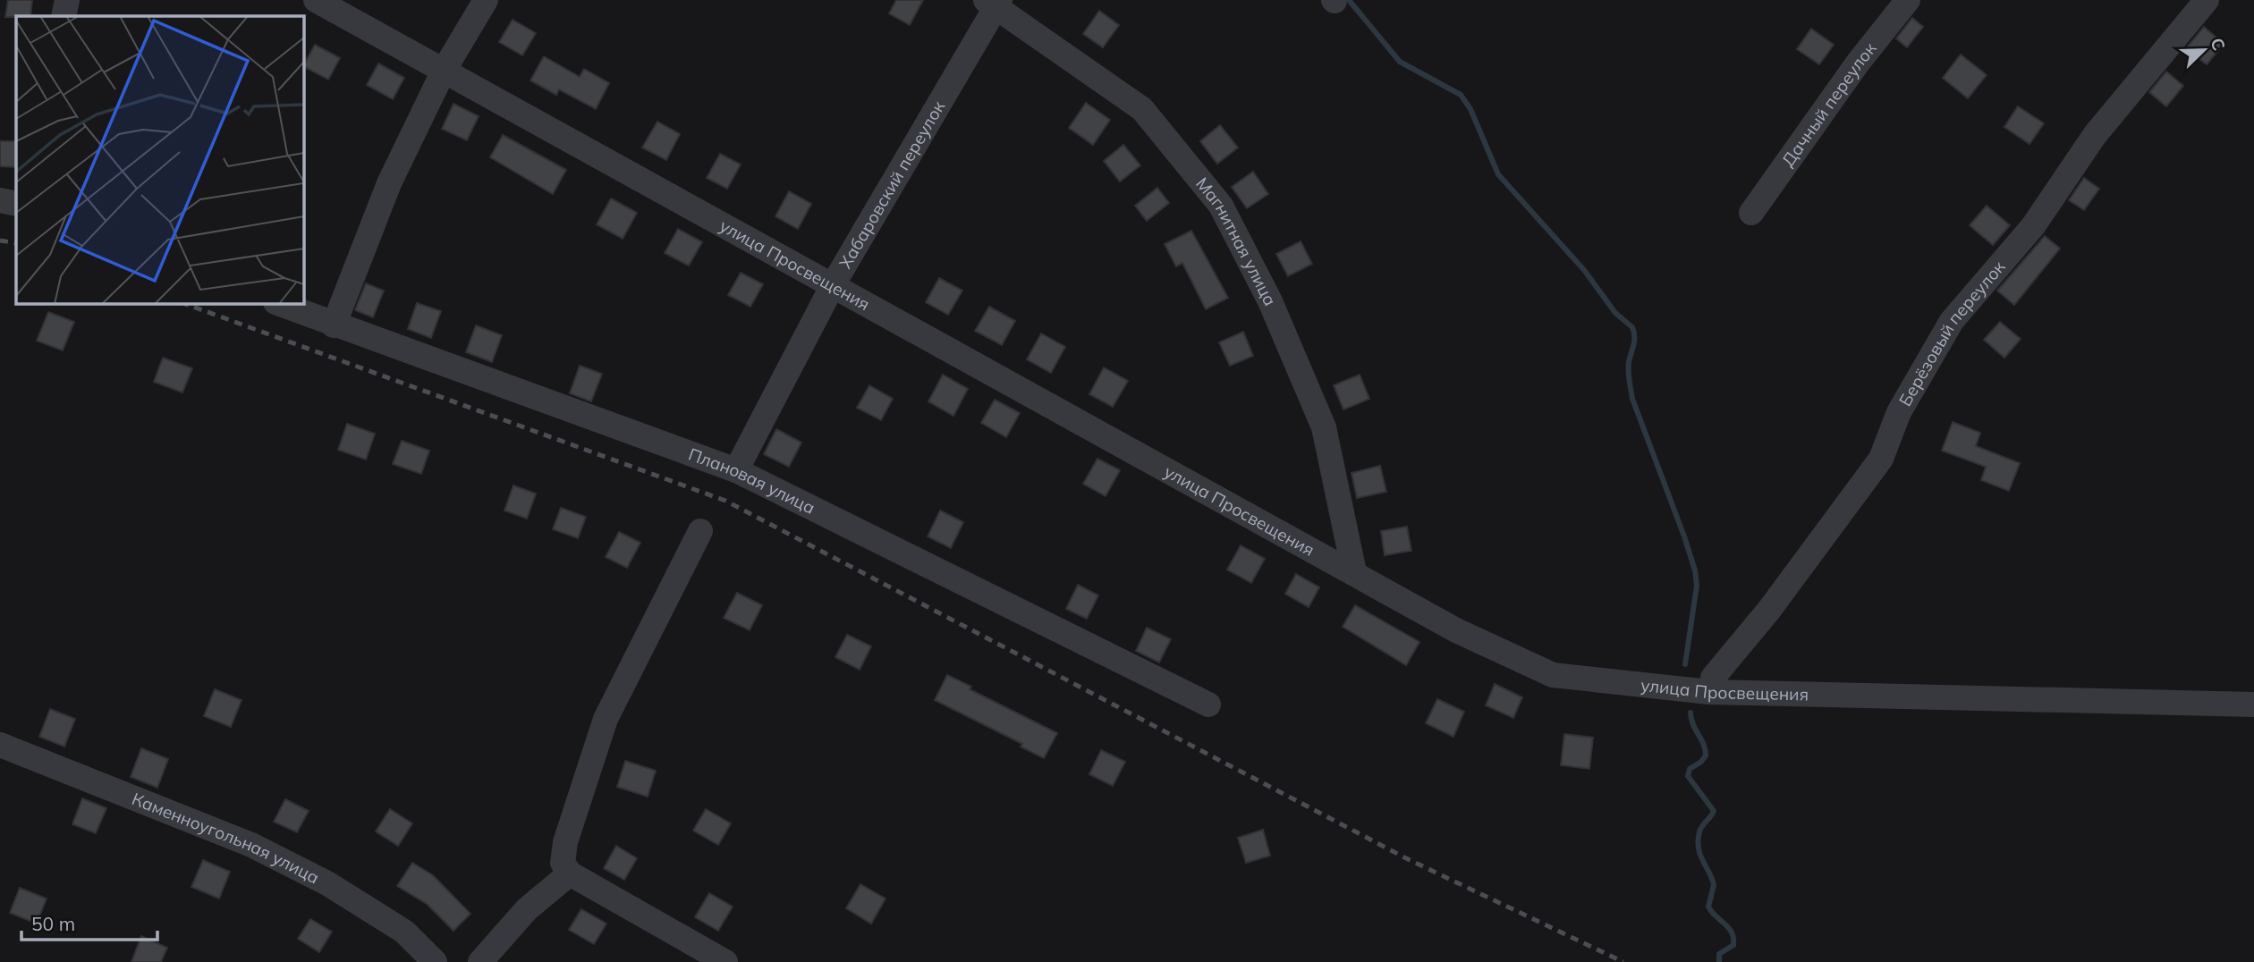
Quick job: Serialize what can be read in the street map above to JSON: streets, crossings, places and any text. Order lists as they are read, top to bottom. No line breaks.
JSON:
{"streets":{"street":["Дачный переулок","Хабаровский переулок","Магнитная улица","улица Просвещения","Берёзовый переулок","Плановая улица","Каменноугольная улица"]},"crossings":[["Хабаровский переулок","Магнитная улица"],["Хабаровский переулок","улица Просвещения"],["Хабаровский переулок","Плановая улица"],["Магнитная улица","улица Просвещения"]],"scale_bar":"50 m","north":"top right"}
